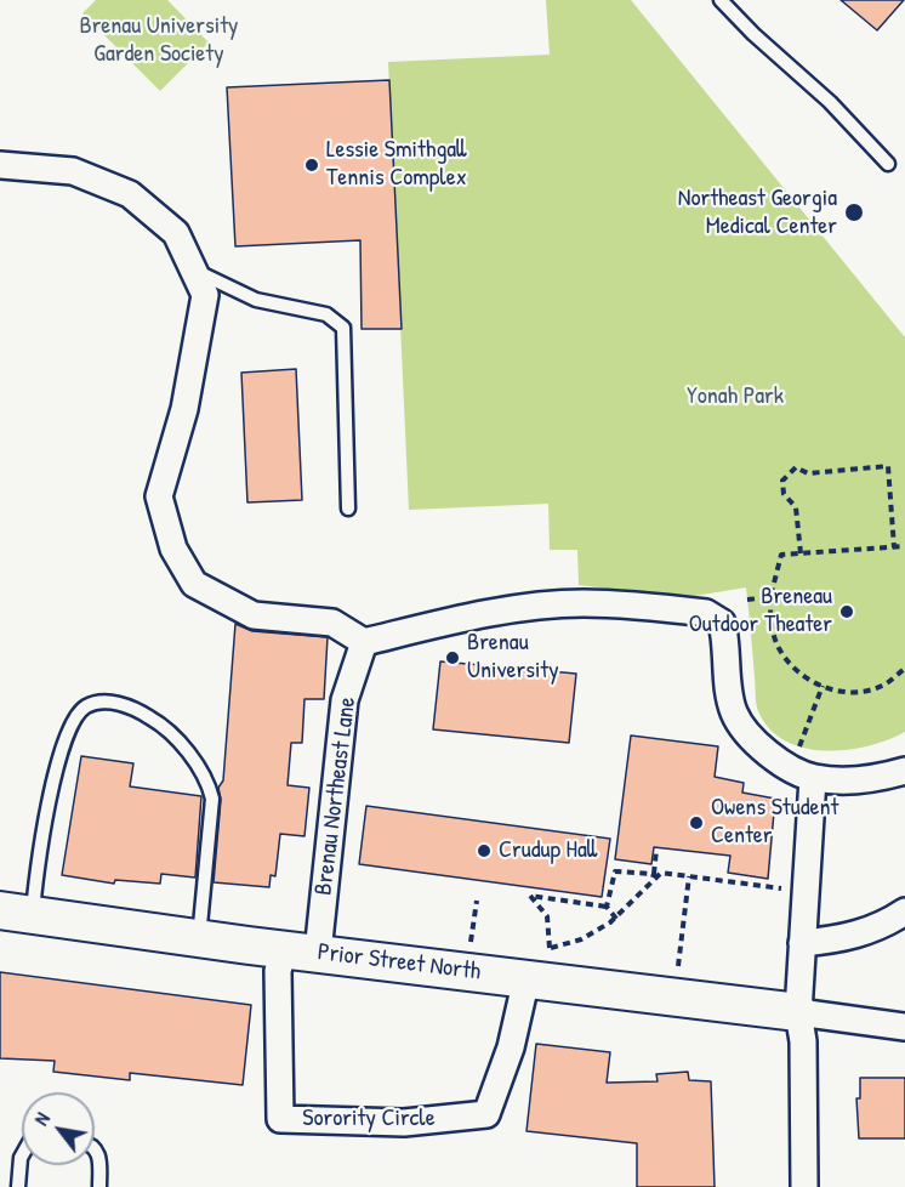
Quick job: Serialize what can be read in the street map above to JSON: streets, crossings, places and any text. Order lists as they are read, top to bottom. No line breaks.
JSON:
{"streets":{"street":["Brenau Northeast Lane","Prior Street North","Sorority Circle"]},"crossings":[["Brenau Northeast Lane","Prior Street North"],["Brenau Northeast Lane","Sorority Circle"],["Prior Street North","Sorority Circle"]],"parks":["Brenau University Garden Society","Yonah Park"],"places":["Lessie Smithgall Tennis Complex","Northeast Georgia Medical Center","Breneau Outdoor Theater","Brenau University","Owens Student Center","Crudup Hall"],"north":"top left"}
